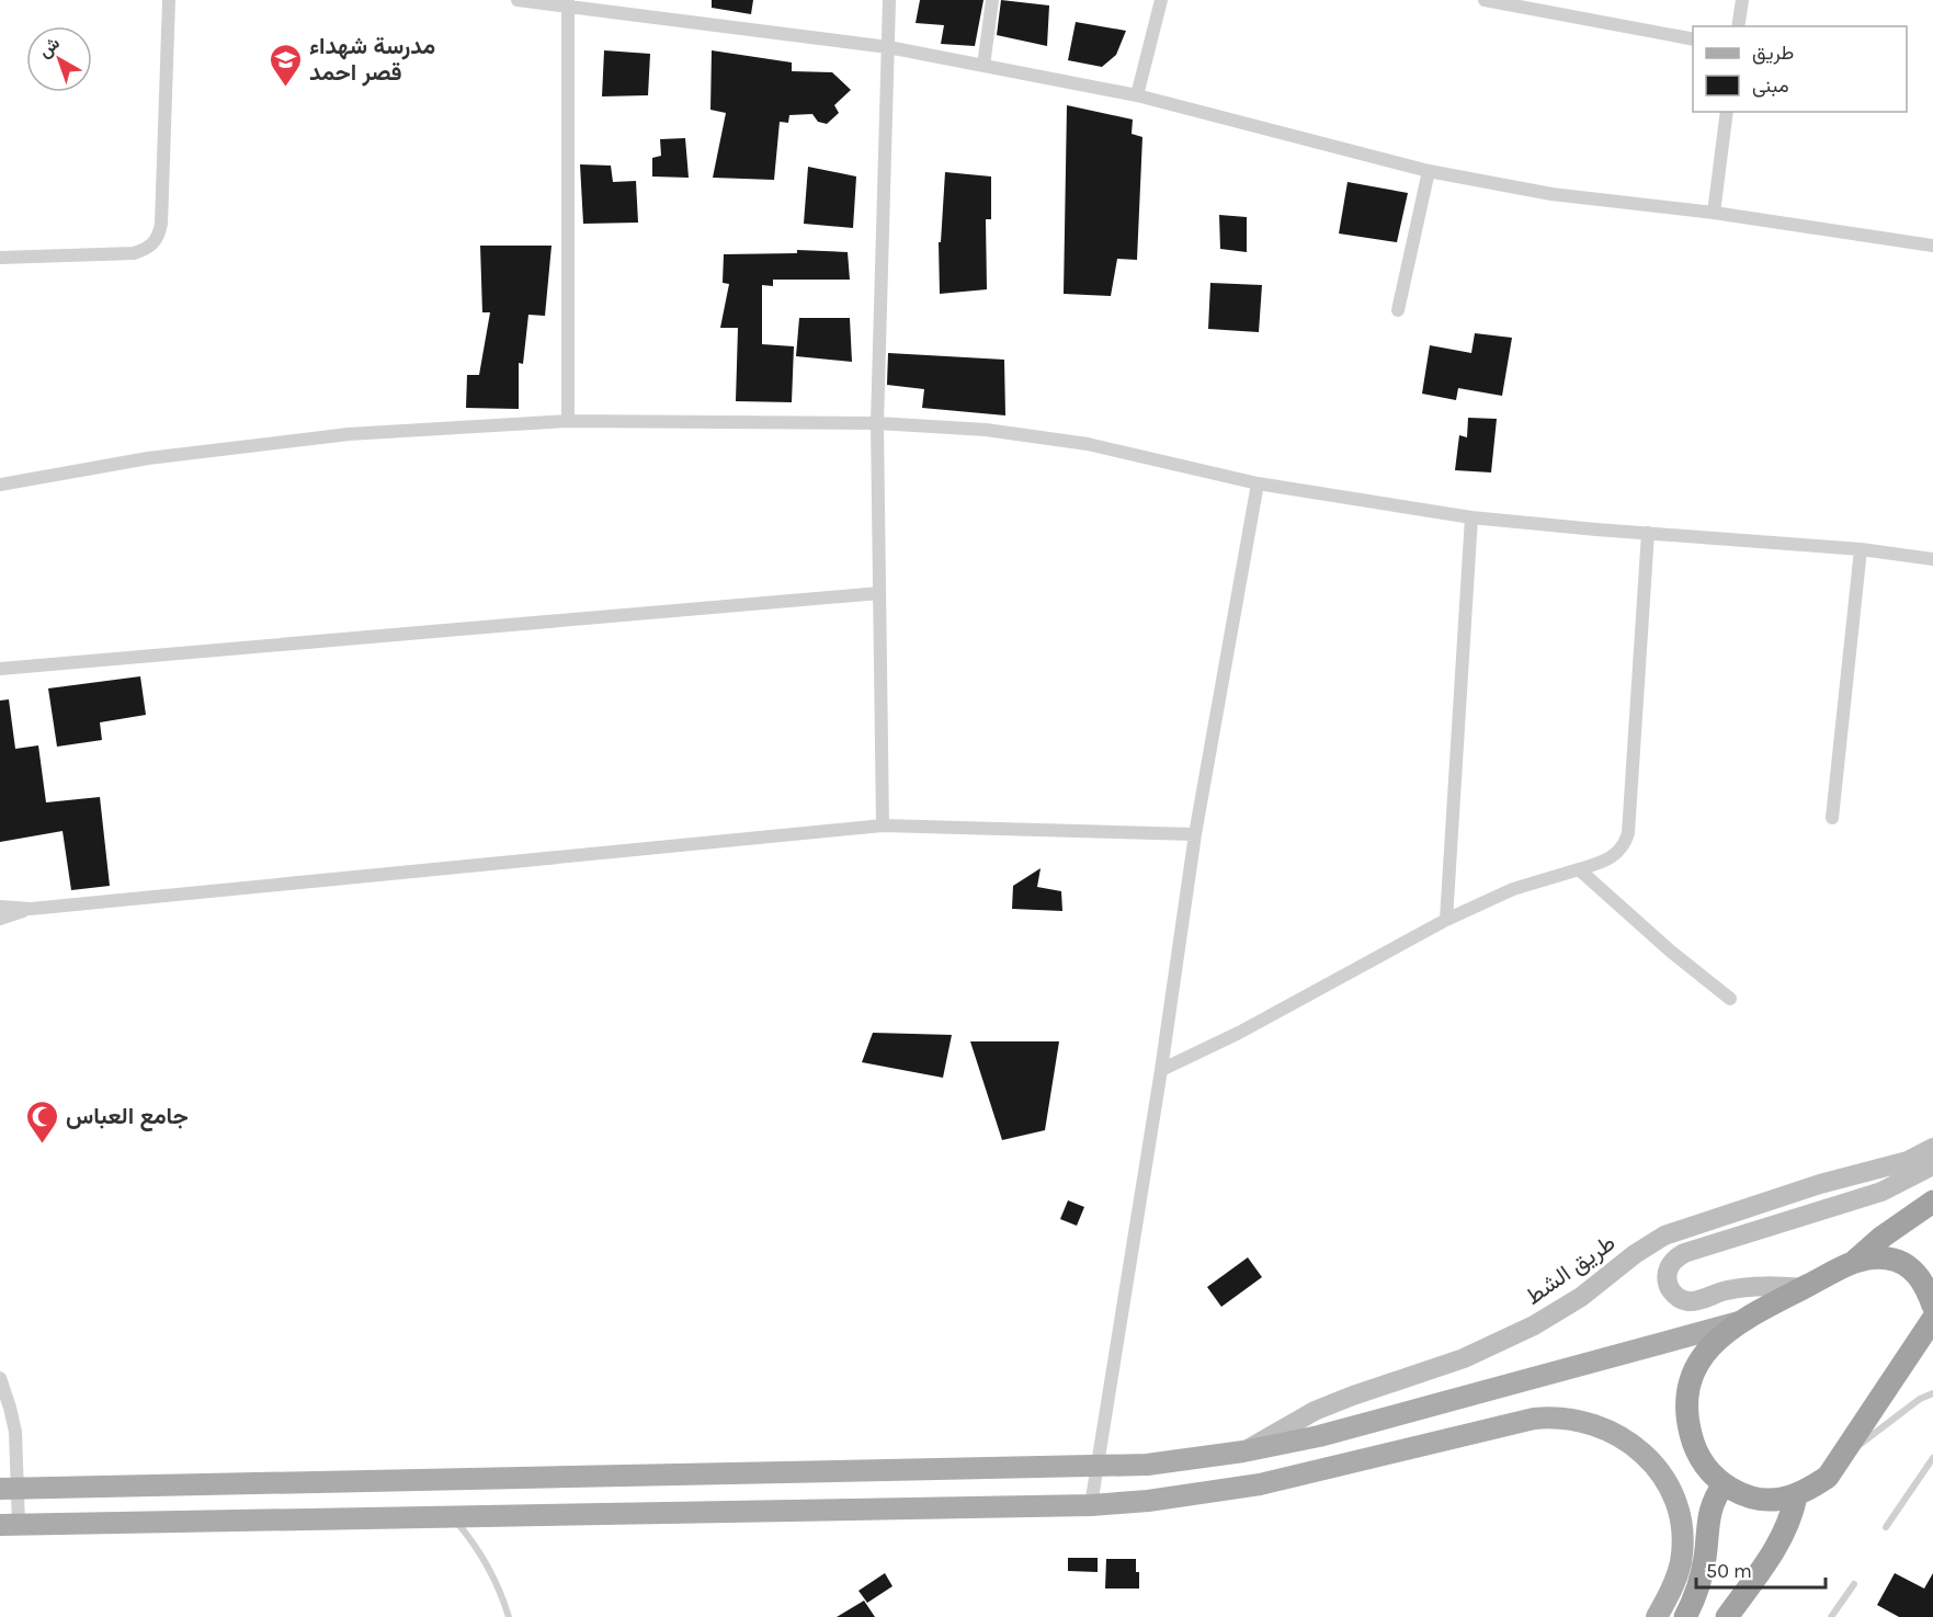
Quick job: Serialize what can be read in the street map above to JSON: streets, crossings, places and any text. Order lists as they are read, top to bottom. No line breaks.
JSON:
{"streets":{"main road":["طريق الشط"]},"places":{"school or university":["مدرسة شهداء قصر احمد"],"mosque":["جامع العباس"]},"legend":["طريق","مبنى"],"scale_bar":"50 m","north":"top left"}
